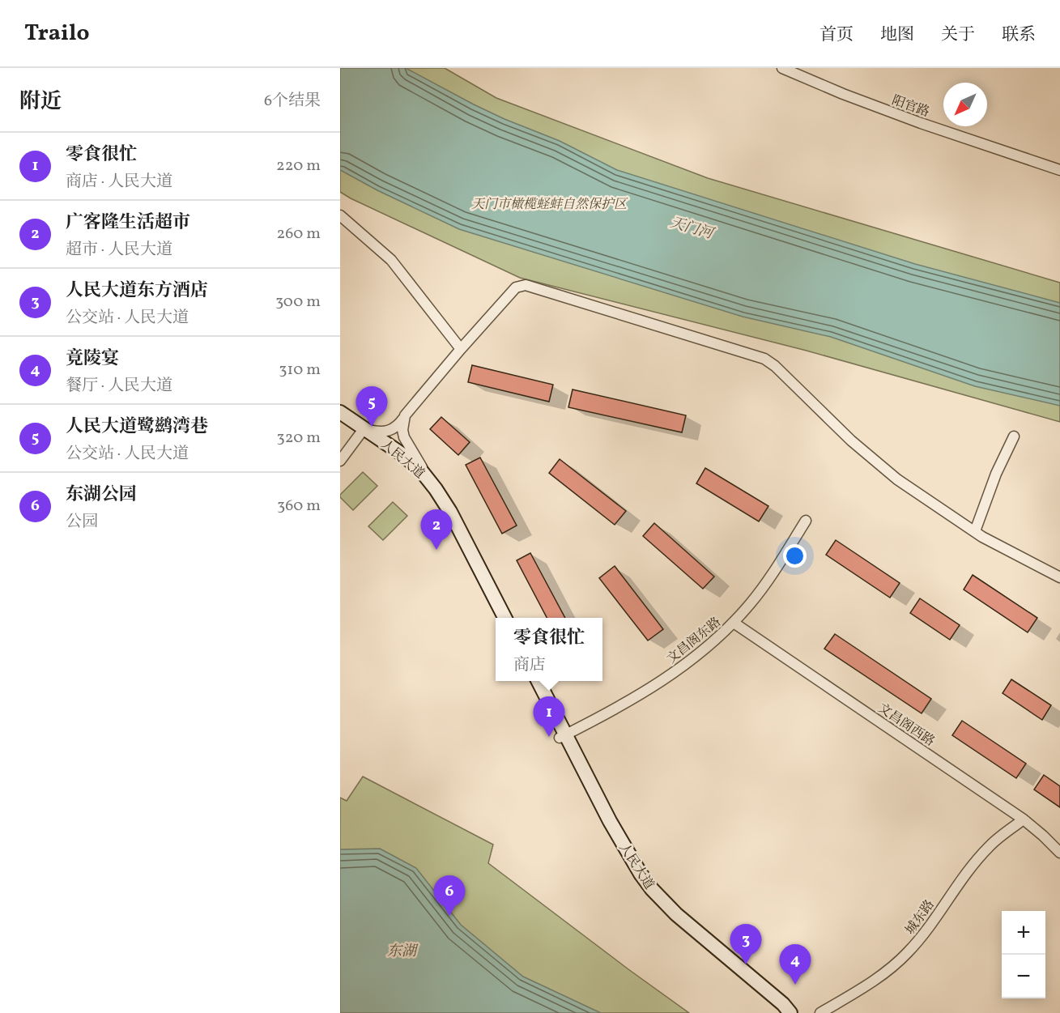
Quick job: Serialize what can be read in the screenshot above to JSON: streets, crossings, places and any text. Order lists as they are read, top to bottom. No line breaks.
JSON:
{"streets":{"main road":["人民大道"],"street":["阳官路","文昌阁东路","文昌阁西路","城东路"]},"crossings":[["人民大道","文昌阁东路"],["文昌阁东路","文昌阁西路"],["文昌阁西路","城东路"]],"water":["天门河","东湖"],"parks":["天门市橄榄蛏蚌自然保护区"],"north":"bottom left","page":{"header":"Trailo","nav":["首页","地图","关于","联系"],"heading":["附近","6个结果"],"list":[{"mark":"1","name":"零食很忙","note":"商店 · 人民大道","value":"220 m"},{"mark":"2","name":"广客隆生活超市","note":"超市 · 人民大道","value":"260 m"},{"mark":"3","name":"人民大道东方酒店","note":"公交站 · 人民大道","value":"300 m"},{"mark":"4","name":"竟陵宴","note":"餐厅 · 人民大道","value":"310 m"},{"mark":"5","name":"人民大道鹭鹚湾巷","note":"公交站 · 人民大道","value":"320 m"},{"mark":"6","name":"东湖公园","note":"公园","value":"360 m"}],"pins":["5","2","1","6","3","4"],"popup":["零食很忙","商店"],"map_buttons":["+","−"]}}
